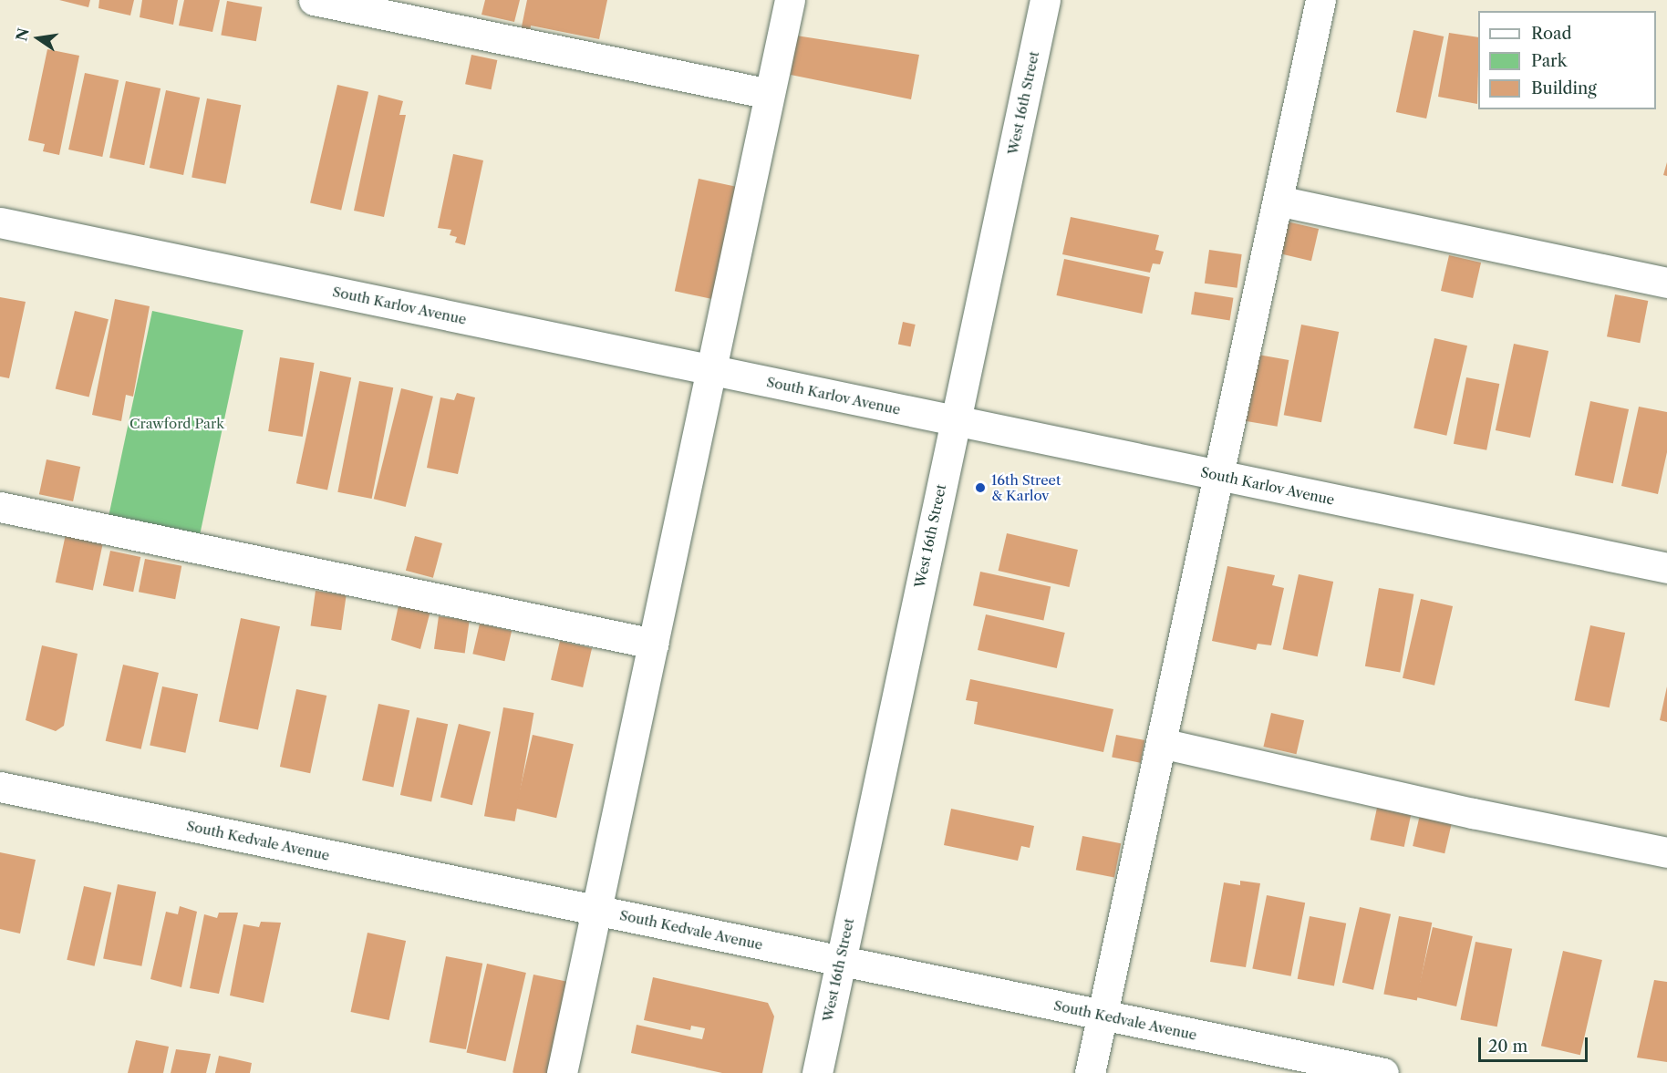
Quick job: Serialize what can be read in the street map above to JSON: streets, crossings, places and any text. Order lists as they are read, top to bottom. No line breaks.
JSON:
{"streets":{"street":["West 16th Street","South Karlov Avenue","South Kedvale Avenue"]},"crossings":[["West 16th Street","South Karlov Avenue"],["West 16th Street","South Kedvale Avenue"]],"parks":["Crawford Park"],"places":["16th Street & Karlov"],"legend":["Road","Park","Building"],"scale_bar":"20 m","north":"left"}
